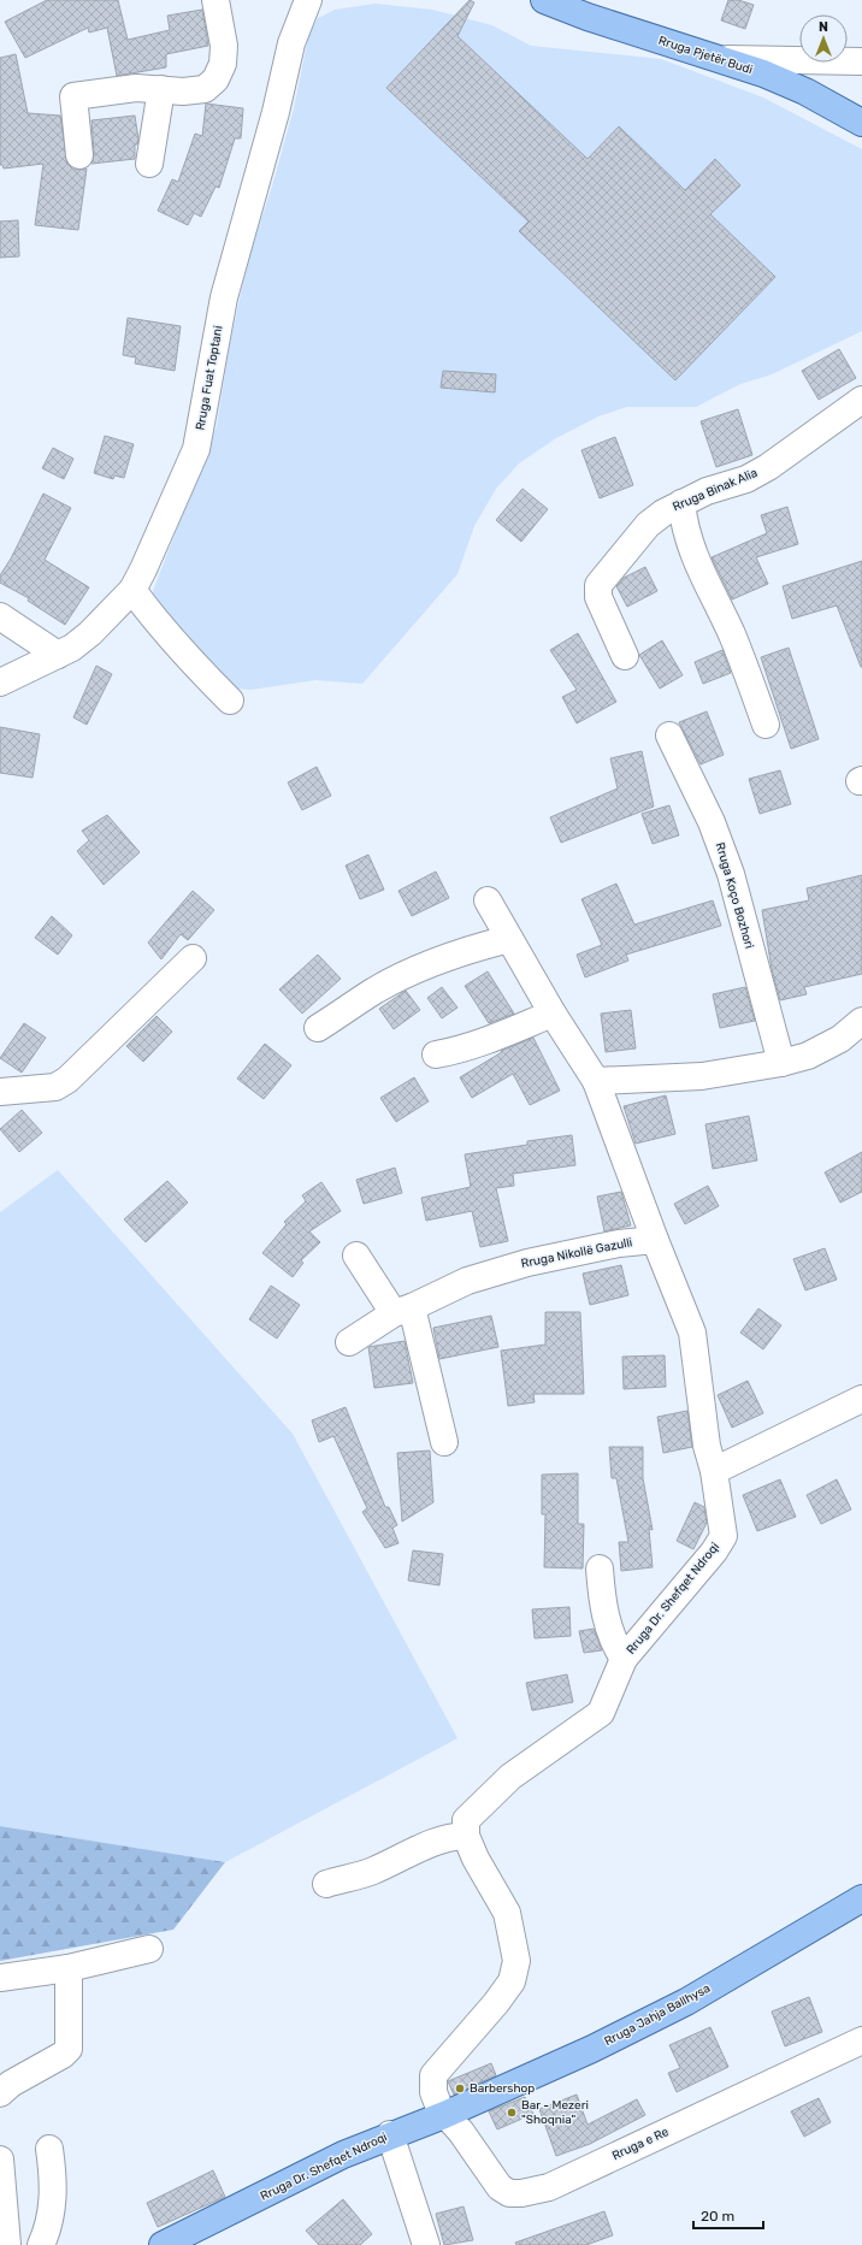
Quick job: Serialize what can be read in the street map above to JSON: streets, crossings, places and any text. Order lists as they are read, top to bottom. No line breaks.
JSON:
{"streets":{"main road":["Rruga Pjetër Budi","Rruga Dr. Shefqet Ndroqi","Rruga Jahja Ballhysa"],"street":["Rruga Fuat Toptani","Rruga Binak Alia","Rruga Koço Bozhori","Rruga Nikollë Gazulli","Rruga e Re"]},"crossings":[["Rruga Dr. Shefqet Ndroqi","Rruga Jahja Ballhysa"],["Rruga Dr. Shefqet Ndroqi","Rruga e Re"],["Rruga Jahja Ballhysa","Rruga e Re"]],"places":["Barbershop","Bar - Mezeri \"Shoqnia\""],"scale_bar":"20 m","north":"top"}
